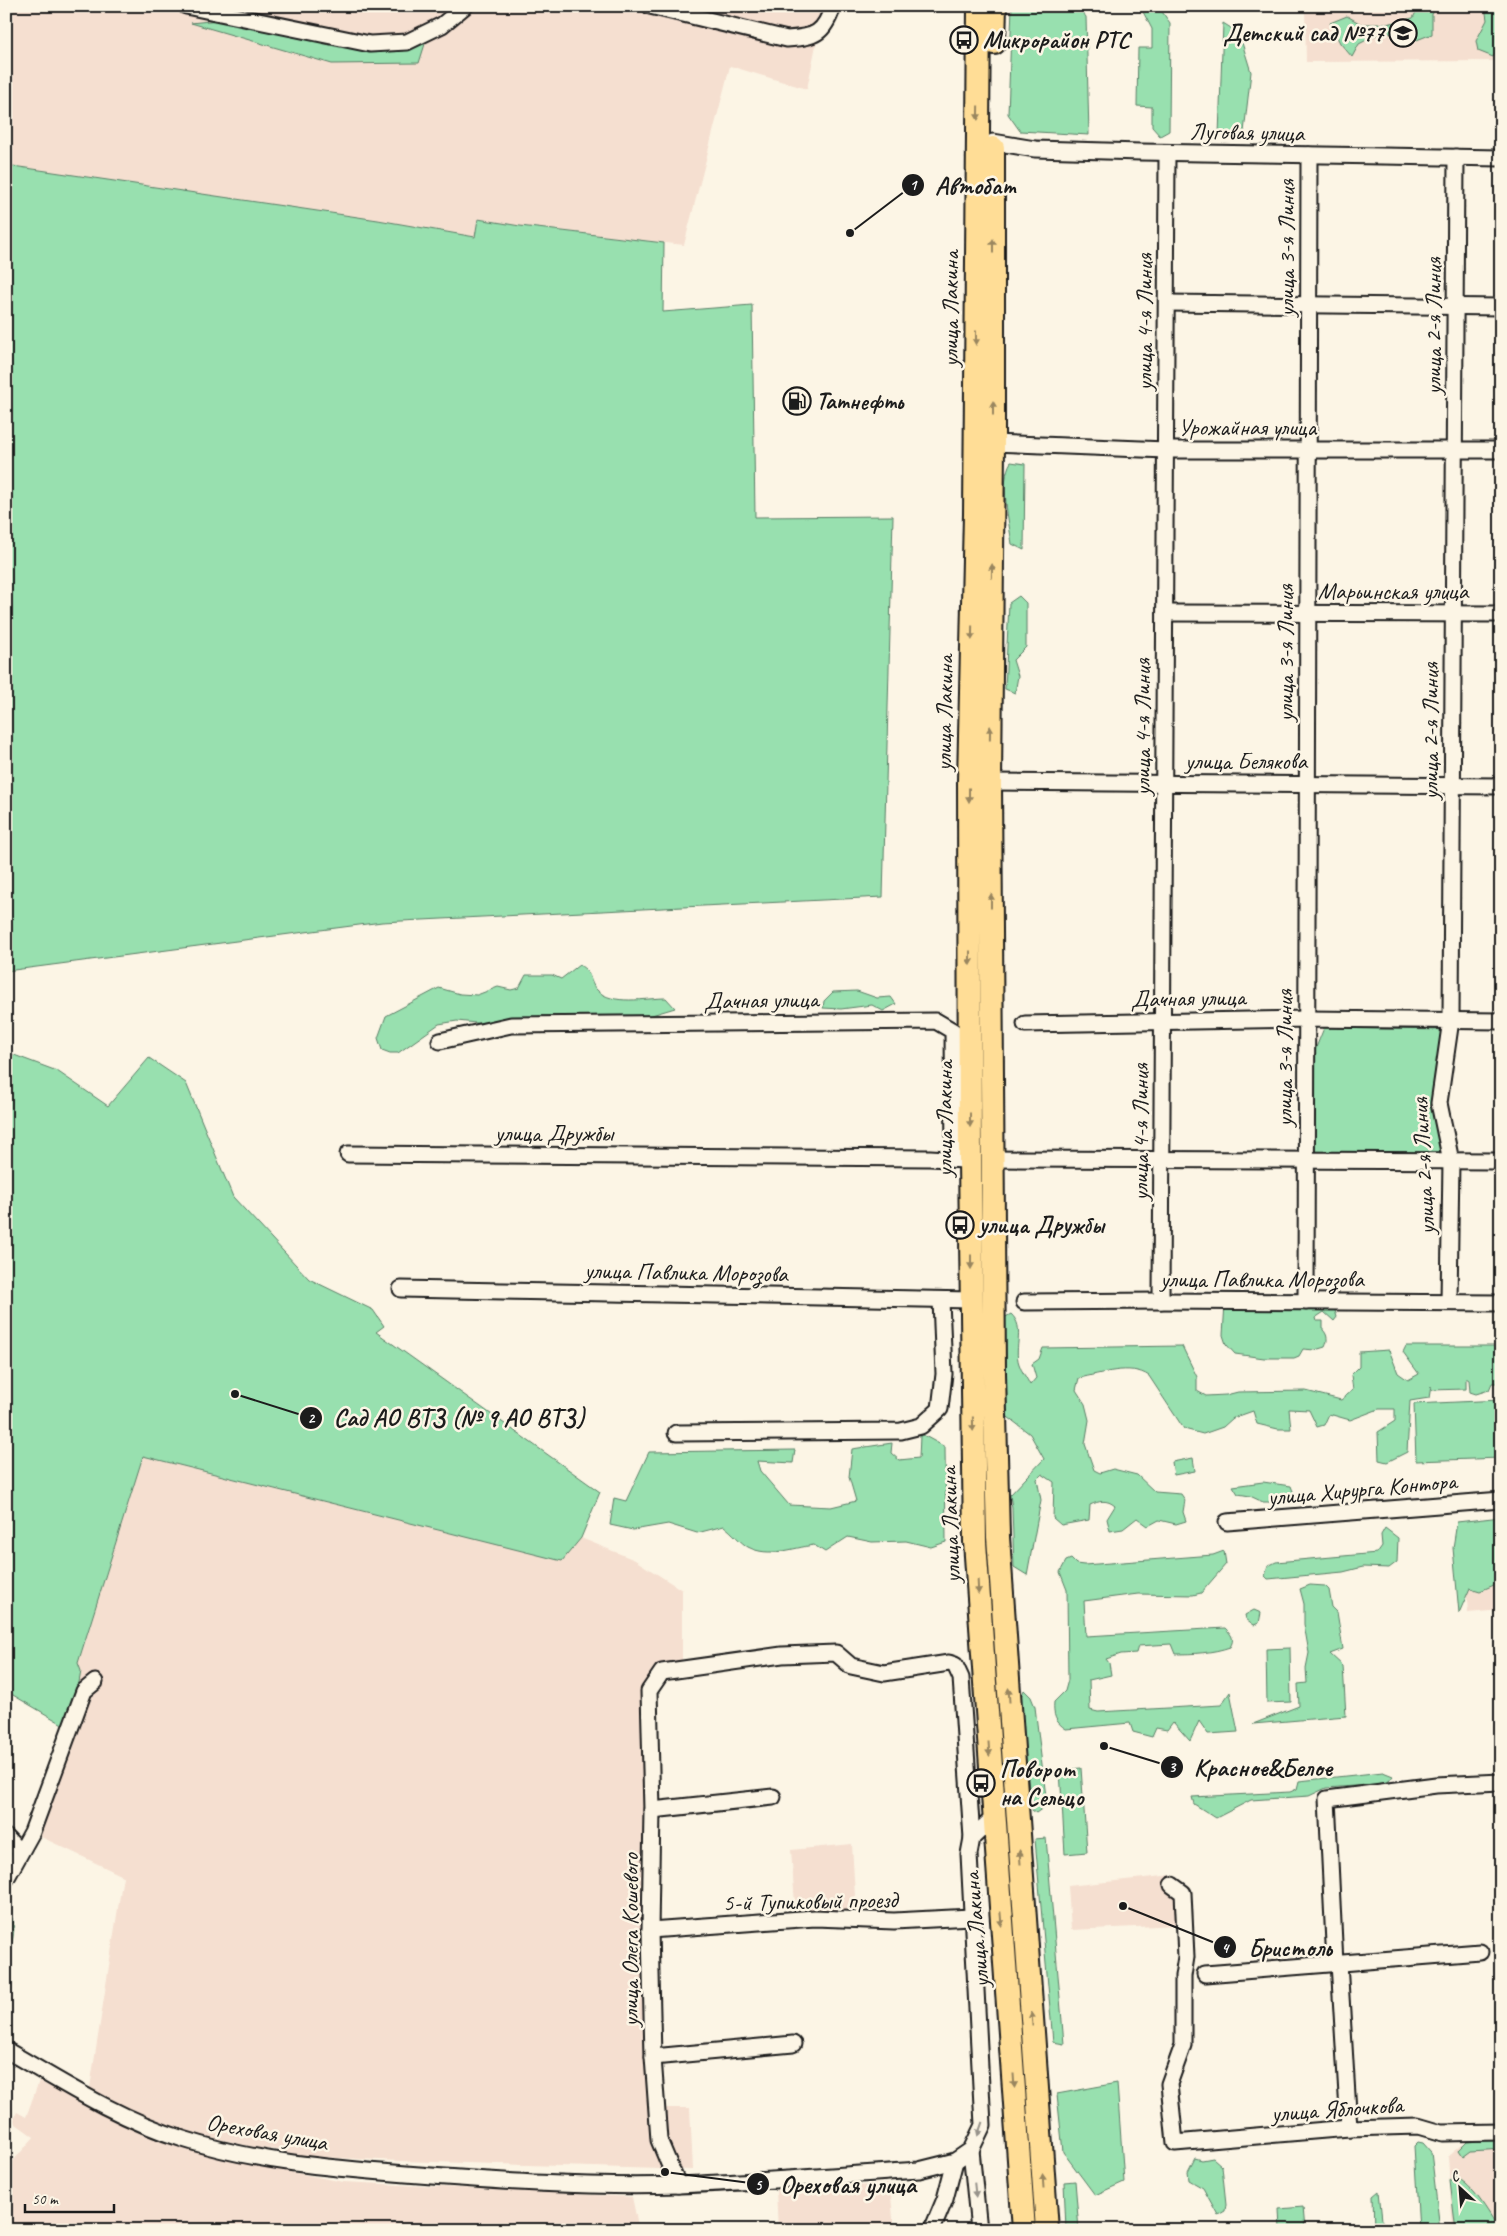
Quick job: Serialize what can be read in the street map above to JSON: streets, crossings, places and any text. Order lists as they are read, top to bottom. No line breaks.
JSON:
{"streets":{"highway":["улица Лакина"],"street":["Луговая улица","улица 3-я Линия","улица 4-я Линия","улица 2-я Линия","Урожайная улица","Марьинская улица","улица Белякова","Дачная улица","улица Дружбы","улица Павлика Морозова","улица Хирурга Контора","5-й Тупиковый проезд","улица Олега Кошевого","улица Яблочкова","Ореховая улица"]},"crossings":[["Луговая улица","улица 3-я Линия"],["Луговая улица","улица Лакина"],["Луговая улица","улица 4-я Линия"],["Луговая улица","улица 2-я Линия"],["улица 3-я Линия","Урожайная улица"],["улица 3-я Линия","Марьинская улица"],["улица 3-я Линия","улица Белякова"],["улица 3-я Линия","Дачная улица"],["улица 3-я Линия","улица Дружбы"],["улица 3-я Линия","улица Павлика Морозова"],["улица Лакина","Урожайная улица"],["улица Лакина","улица Белякова"],["улица Лакина","Дачная улица"],["улица Лакина","улица Дружбы"],["улица Лакина","улица Павлика Морозова"],["улица 4-я Линия","Урожайная улица"],["улица 4-я Линия","Марьинская улица"],["улица 4-я Линия","улица Белякова"],["улица 4-я Линия","Дачная улица"],["улица 4-я Линия","улица Дружбы"],["улица 4-я Линия","улица Павлика Морозова"],["улица 2-я Линия","Урожайная улица"],["улица 2-я Линия","Марьинская улица"],["улица 2-я Линия","улица Белякова"],["улица 2-я Линия","Дачная улица"],["улица 2-я Линия","улица Дружбы"],["улица 2-я Линия","улица Павлика Морозова"],["Дачная улица","улица Дружбы"],["5-й Тупиковый проезд","улица Олега Кошевого"],["5-й Тупиковый проезд","Ореховая улица"],["улица Олега Кошевого","Ореховая улица"]],"places":{"school or university":["Детский сад №77"],"bus stop":["Микрорайон РТС","улица Дружбы","Поворот на Сельцо"],"other":["Автобат","Сад АО ВТЗ (№ 9 АО ВТЗ)","Красное&Белое","Бристоль","Ореховая улица"],"fuel station":["Татнефть"]},"scale_bar":"50 m","north":"top left"}
